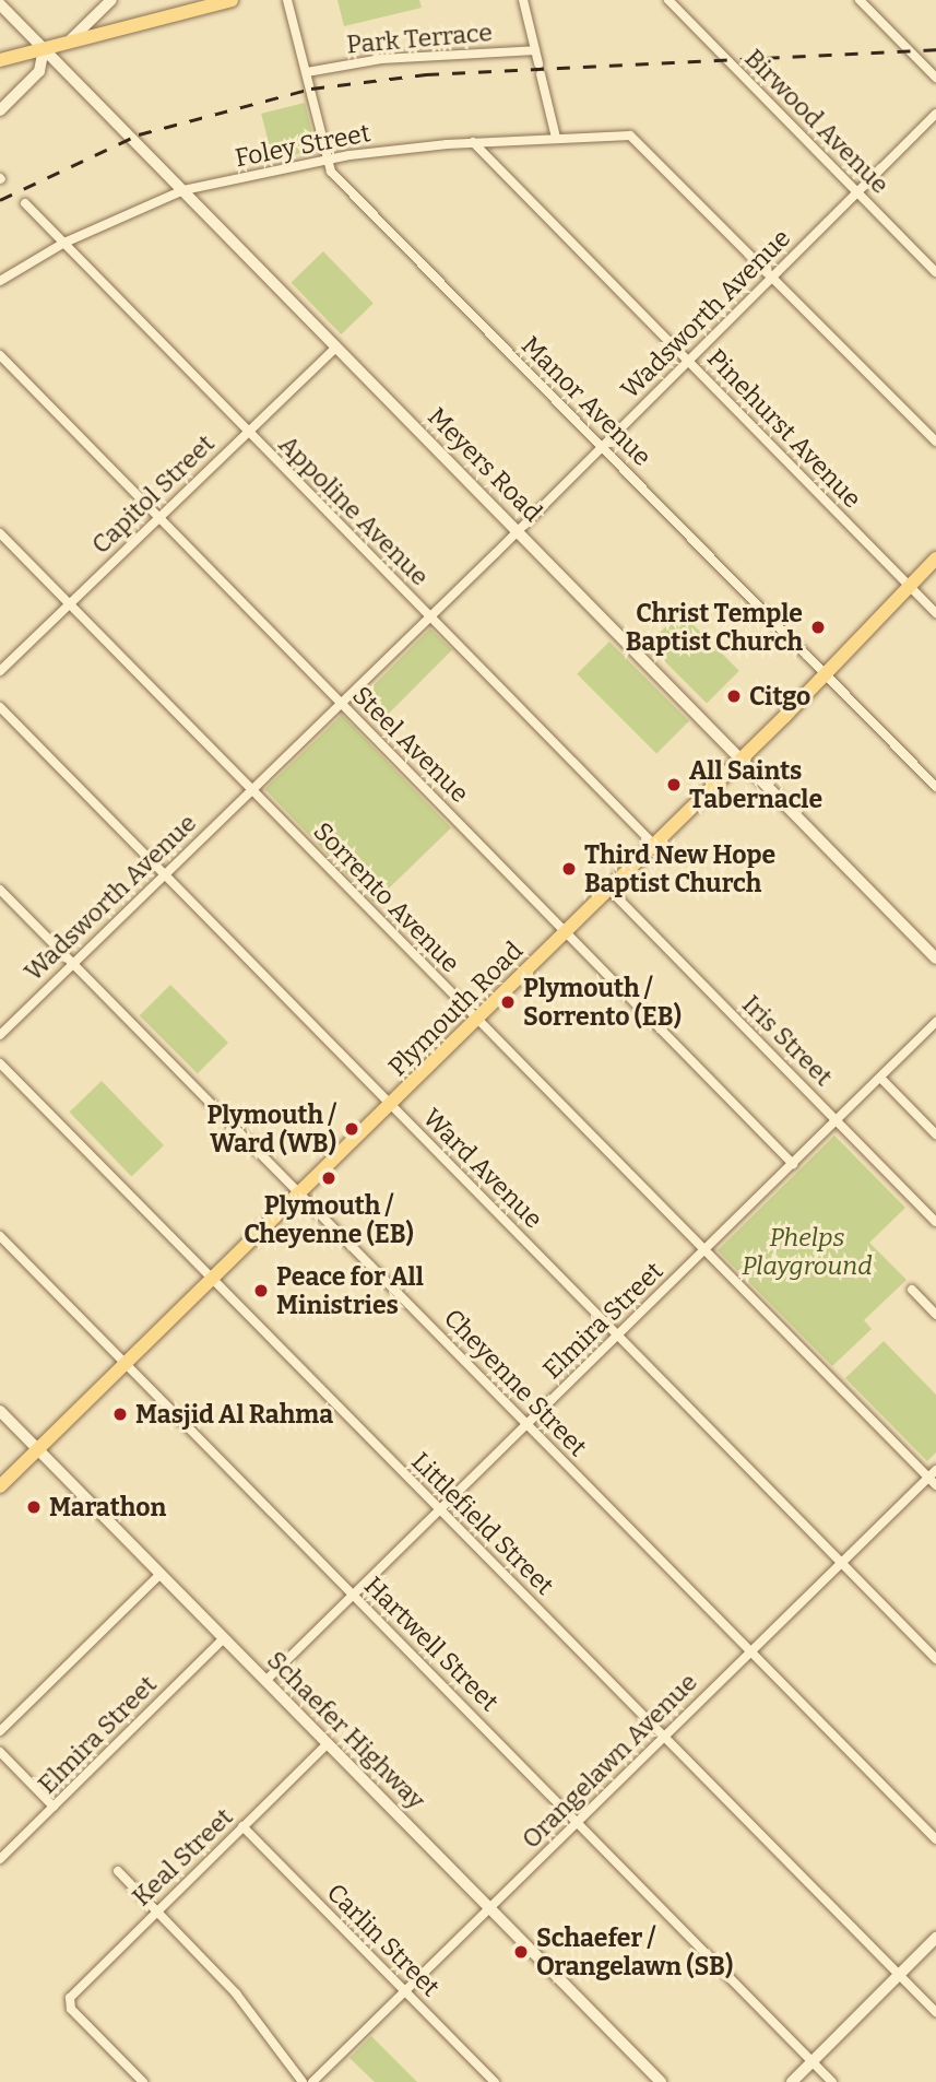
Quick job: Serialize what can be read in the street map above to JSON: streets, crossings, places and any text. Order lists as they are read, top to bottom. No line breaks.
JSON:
{"streets":{"main road":["Plymouth Road"],"street":["Park Terrace","Birwood Avenue","Foley Street","Wadsworth Avenue","Manor Avenue","Pinehurst Avenue","Meyers Road","Capitol Street","Appoline Avenue","Steel Avenue","Sorrento Avenue","Iris Street","Ward Avenue","Elmira Street","Cheyenne Street","Littlefield Street","Hartwell Street","Schaefer Highway","Orangelawn Avenue","Keal Street","Carlin Street"]},"crossings":[["Park Terrace","Manor Avenue"],["Birwood Avenue","Wadsworth Avenue"],["Foley Street","Wadsworth Avenue"],["Foley Street","Manor Avenue"],["Foley Street","Pinehurst Avenue"],["Foley Street","Meyers Road"],["Foley Street","Appoline Avenue"],["Wadsworth Avenue","Manor Avenue"],["Wadsworth Avenue","Pinehurst Avenue"],["Wadsworth Avenue","Meyers Road"],["Wadsworth Avenue","Appoline Avenue"],["Wadsworth Avenue","Steel Avenue"],["Wadsworth Avenue","Sorrento Avenue"],["Wadsworth Avenue","Ward Avenue"],["Wadsworth Avenue","Cheyenne Street"],["Manor Avenue","Plymouth Road"],["Pinehurst Avenue","Plymouth Road"],["Meyers Road","Capitol Street"],["Meyers Road","Plymouth Road"],["Capitol Street","Appoline Avenue"],["Capitol Street","Steel Avenue"],["Capitol Street","Sorrento Avenue"],["Appoline Avenue","Plymouth Road"],["Steel Avenue","Plymouth Road"],["Steel Avenue","Elmira Street"],["Sorrento Avenue","Plymouth Road"],["Sorrento Avenue","Elmira Street"],["Sorrento Avenue","Orangelawn Avenue"],["Plymouth Road","Iris Street"],["Plymouth Road","Ward Avenue"],["Plymouth Road","Cheyenne Street"],["Plymouth Road","Littlefield Street"],["Plymouth Road","Hartwell Street"],["Plymouth Road","Schaefer Highway"],["Iris Street","Elmira Street"],["Ward Avenue","Elmira Street"],["Ward Avenue","Orangelawn Avenue"],["Elmira Street","Cheyenne Street"],["Elmira Street","Littlefield Street"],["Elmira Street","Hartwell Street"],["Elmira Street","Schaefer Highway"],["Cheyenne Street","Orangelawn Avenue"],["Littlefield Street","Orangelawn Avenue"],["Hartwell Street","Orangelawn Avenue"],["Schaefer Highway","Orangelawn Avenue"],["Schaefer Highway","Keal Street"],["Orangelawn Avenue","Carlin Street"],["Keal Street","Carlin Street"]],"parks":["Phelps Playground"],"places":["Christ Temple Baptist Church","Citgo","All Saints Tabernacle","Third New Hope Baptist Church","Plymouth / Sorrento (EB)","Plymouth / Ward (WB)","Plymouth / Cheyenne (EB)","Peace for All Ministries","Masjid Al Rahma","Marathon","Schaefer / Orangelawn (SB)"]}
